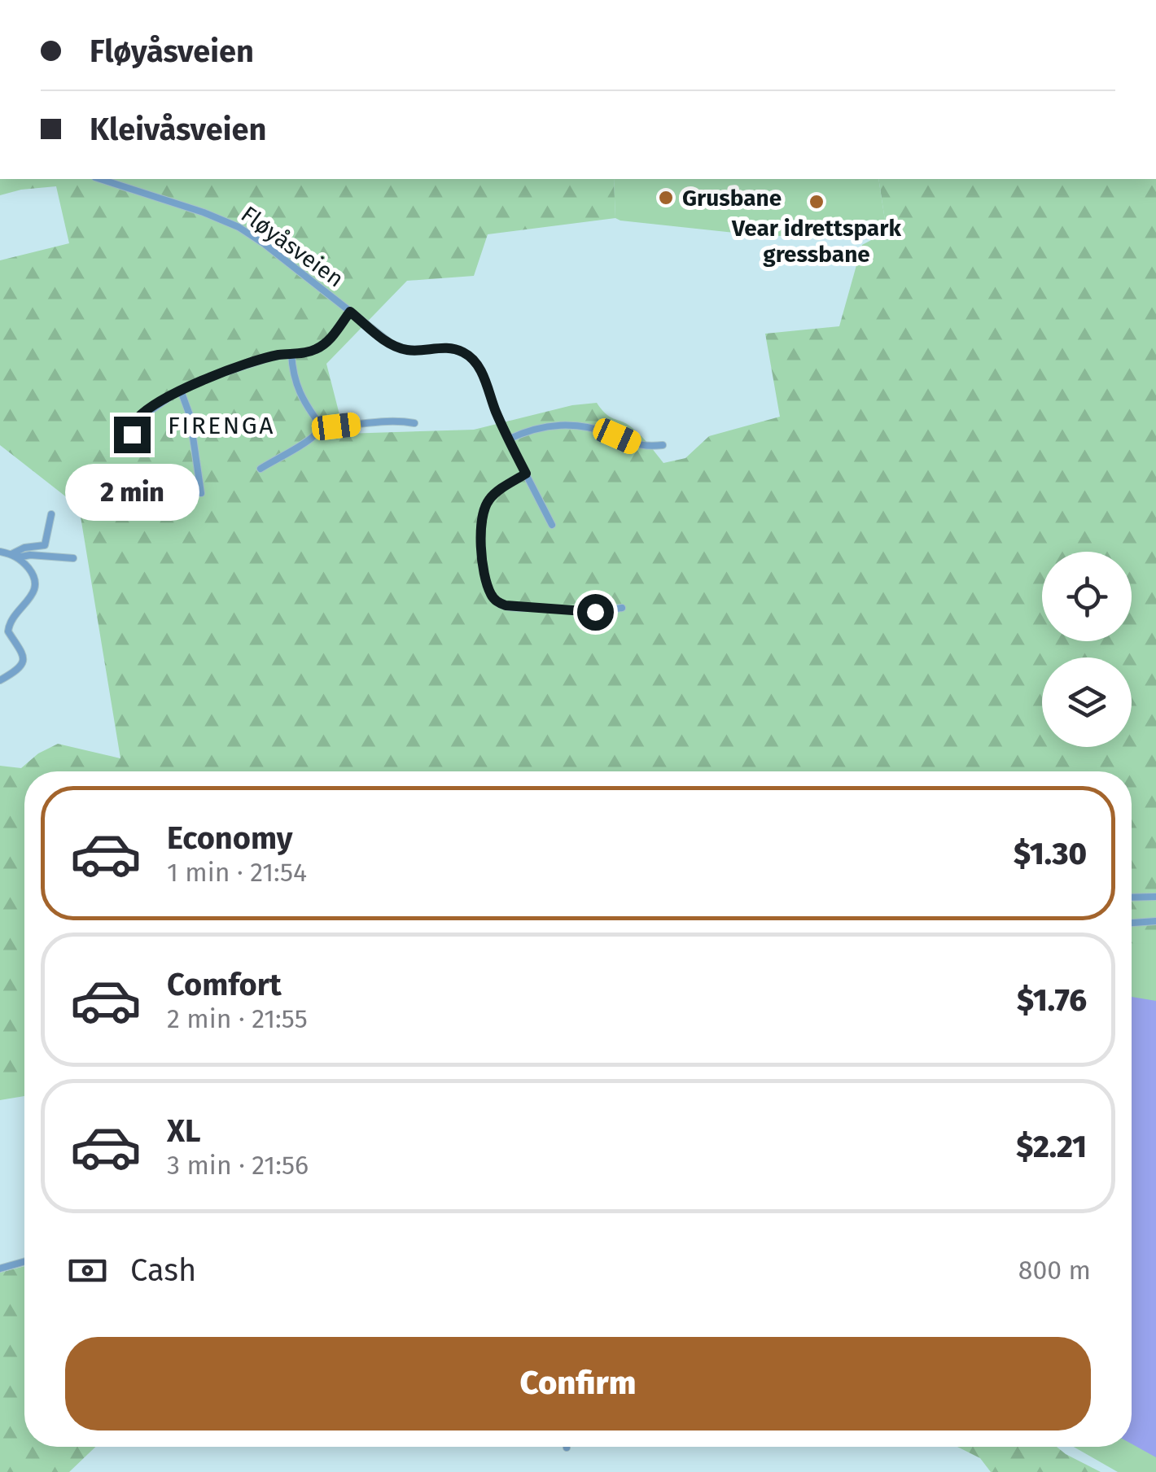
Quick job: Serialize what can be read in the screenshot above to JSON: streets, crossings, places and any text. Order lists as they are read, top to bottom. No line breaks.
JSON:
{"streets":{"street":["Fløyåsveien"]},"districts":["FIRENGA"],"places":["Grusbane","Vear idrettspark gressbane"],"page":{"banner":["Fløyåsveien","Kleivåsveien"],"bubble":"2 min","list":[{"name":"Economy","note":"1 min · 21:54","value":"$1.30"},{"name":"Comfort","note":"2 min · 21:55","value":"$1.76"},{"name":"XL","note":"3 min · 21:56","value":"$2.21"}],"pay":["Cash","800 m"],"buttons":"Confirm"}}
